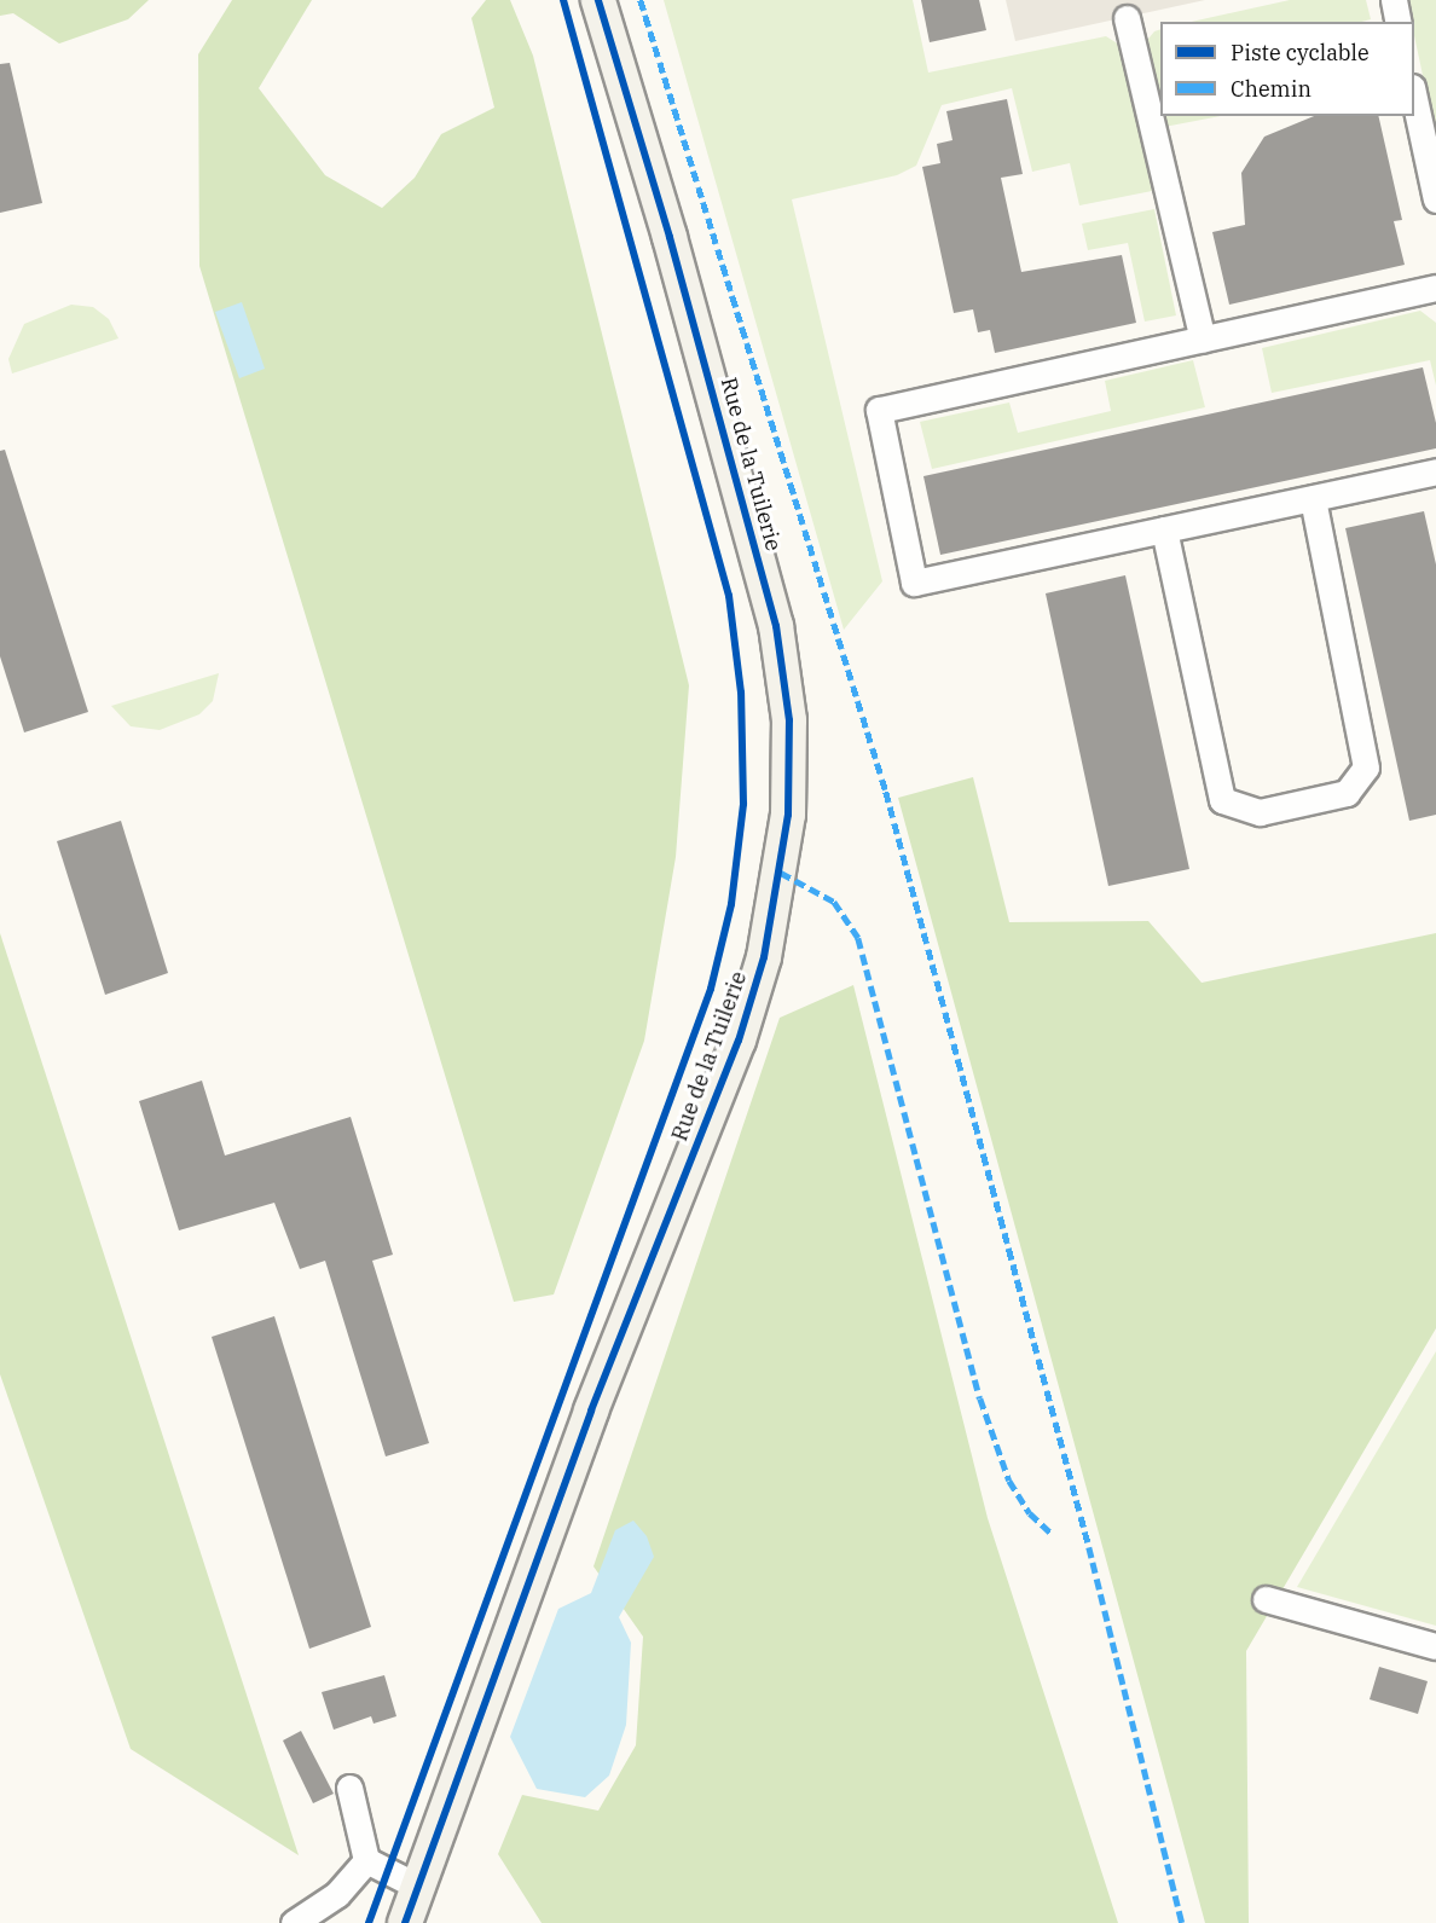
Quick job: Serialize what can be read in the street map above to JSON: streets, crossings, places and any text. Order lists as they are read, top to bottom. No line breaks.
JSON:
{"streets":{"street":["Rue de la Tuilerie"]},"legend":["Piste cyclable","Chemin"]}
